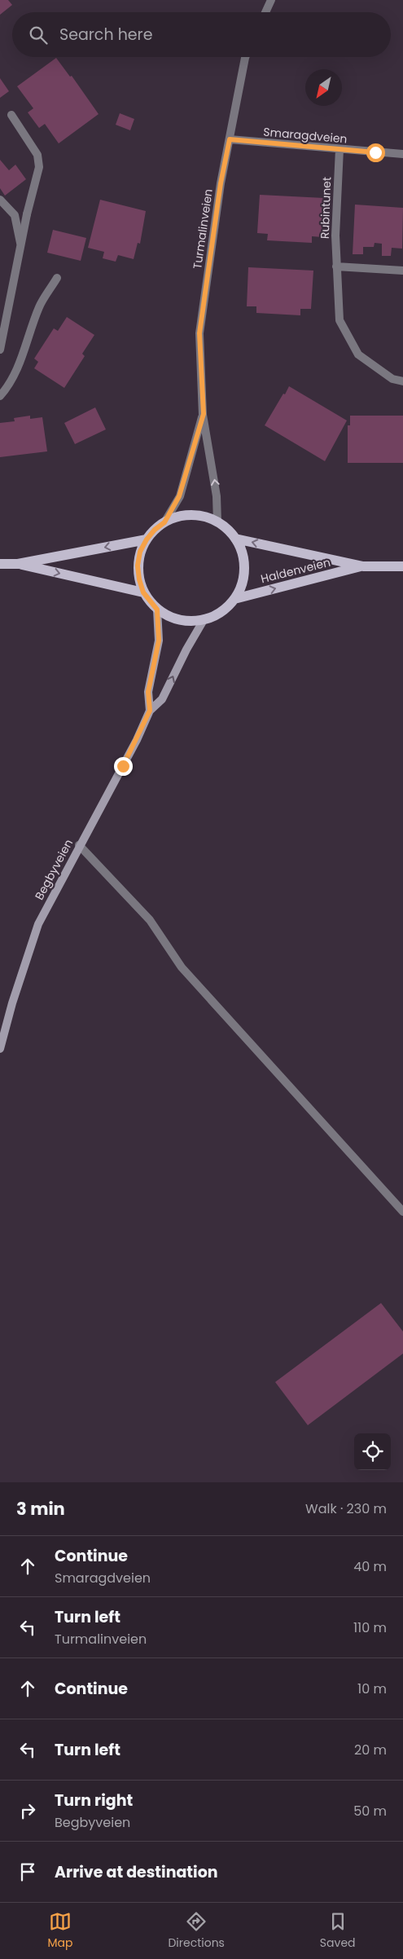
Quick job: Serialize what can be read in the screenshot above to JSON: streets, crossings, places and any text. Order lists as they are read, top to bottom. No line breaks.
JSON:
{"streets":{"main road":["Haldenveien","Begbyveien"],"street":["Smaragdveien","Rubintunet","Turmalinveien"]},"crossings":[["Smaragdveien","Rubintunet"],["Smaragdveien","Turmalinveien"],["Turmalinveien","Haldenveien"],["Turmalinveien","Begbyveien"],["Haldenveien","Begbyveien"]],"north":"bottom left","page":{"search":"Search here","heading":["3 min","Walk · 230 m"],"list":[["Continue","Smaragdveien","40 m"],["Turn left","Turmalinveien","110 m"],["Continue","10 m"],["Turn left","20 m"],["Turn right","Begbyveien","50 m"],"Arrive at destination"],"nav":["Map","Directions","Saved"]}}
